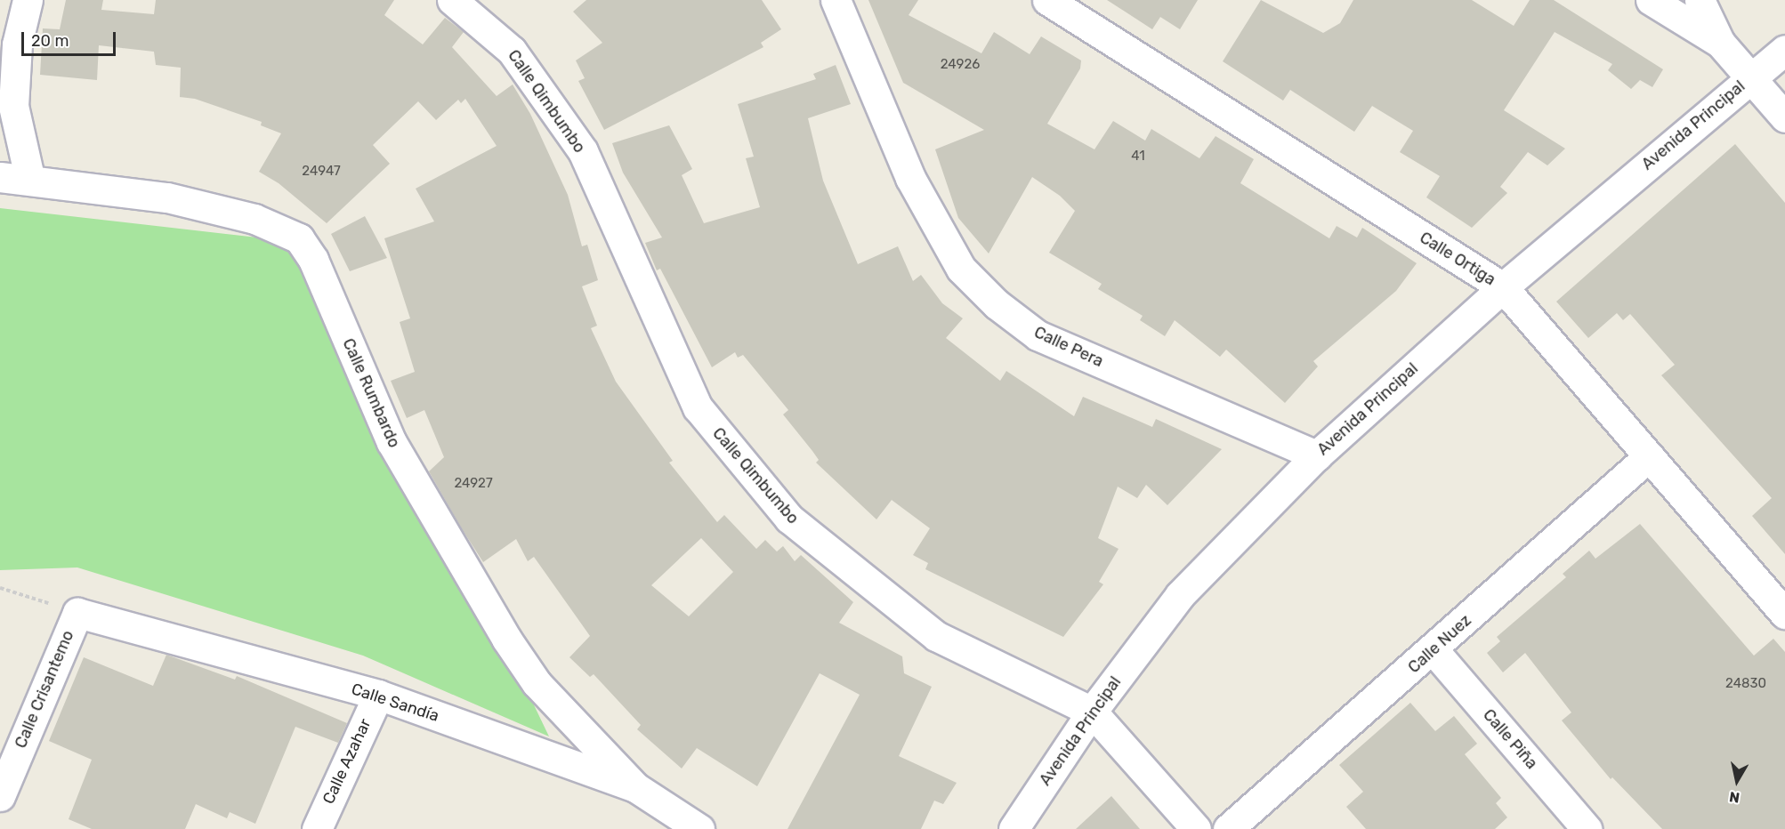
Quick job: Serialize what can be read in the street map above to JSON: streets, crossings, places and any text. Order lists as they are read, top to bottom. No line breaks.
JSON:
{"streets":{"street":["Calle Qimbumbo","Avenida Principal","Calle Ortiga","Calle Pera","Calle Rumbardo","Calle Nuez","Calle Crisantemo","Calle Sandía","Calle Piña","Calle Azahar"]},"crossings":[["Calle Qimbumbo","Avenida Principal"],["Avenida Principal","Calle Ortiga"],["Avenida Principal","Calle Pera"],["Calle Ortiga","Calle Nuez"],["Calle Rumbardo","Calle Sandía"],["Calle Nuez","Calle Piña"],["Calle Crisantemo","Calle Sandía"],["Calle Sandía","Calle Azahar"]],"house_numbers":["24926","41","24947","24927","24830"],"scale_bar":"20 m","north":"bottom"}
